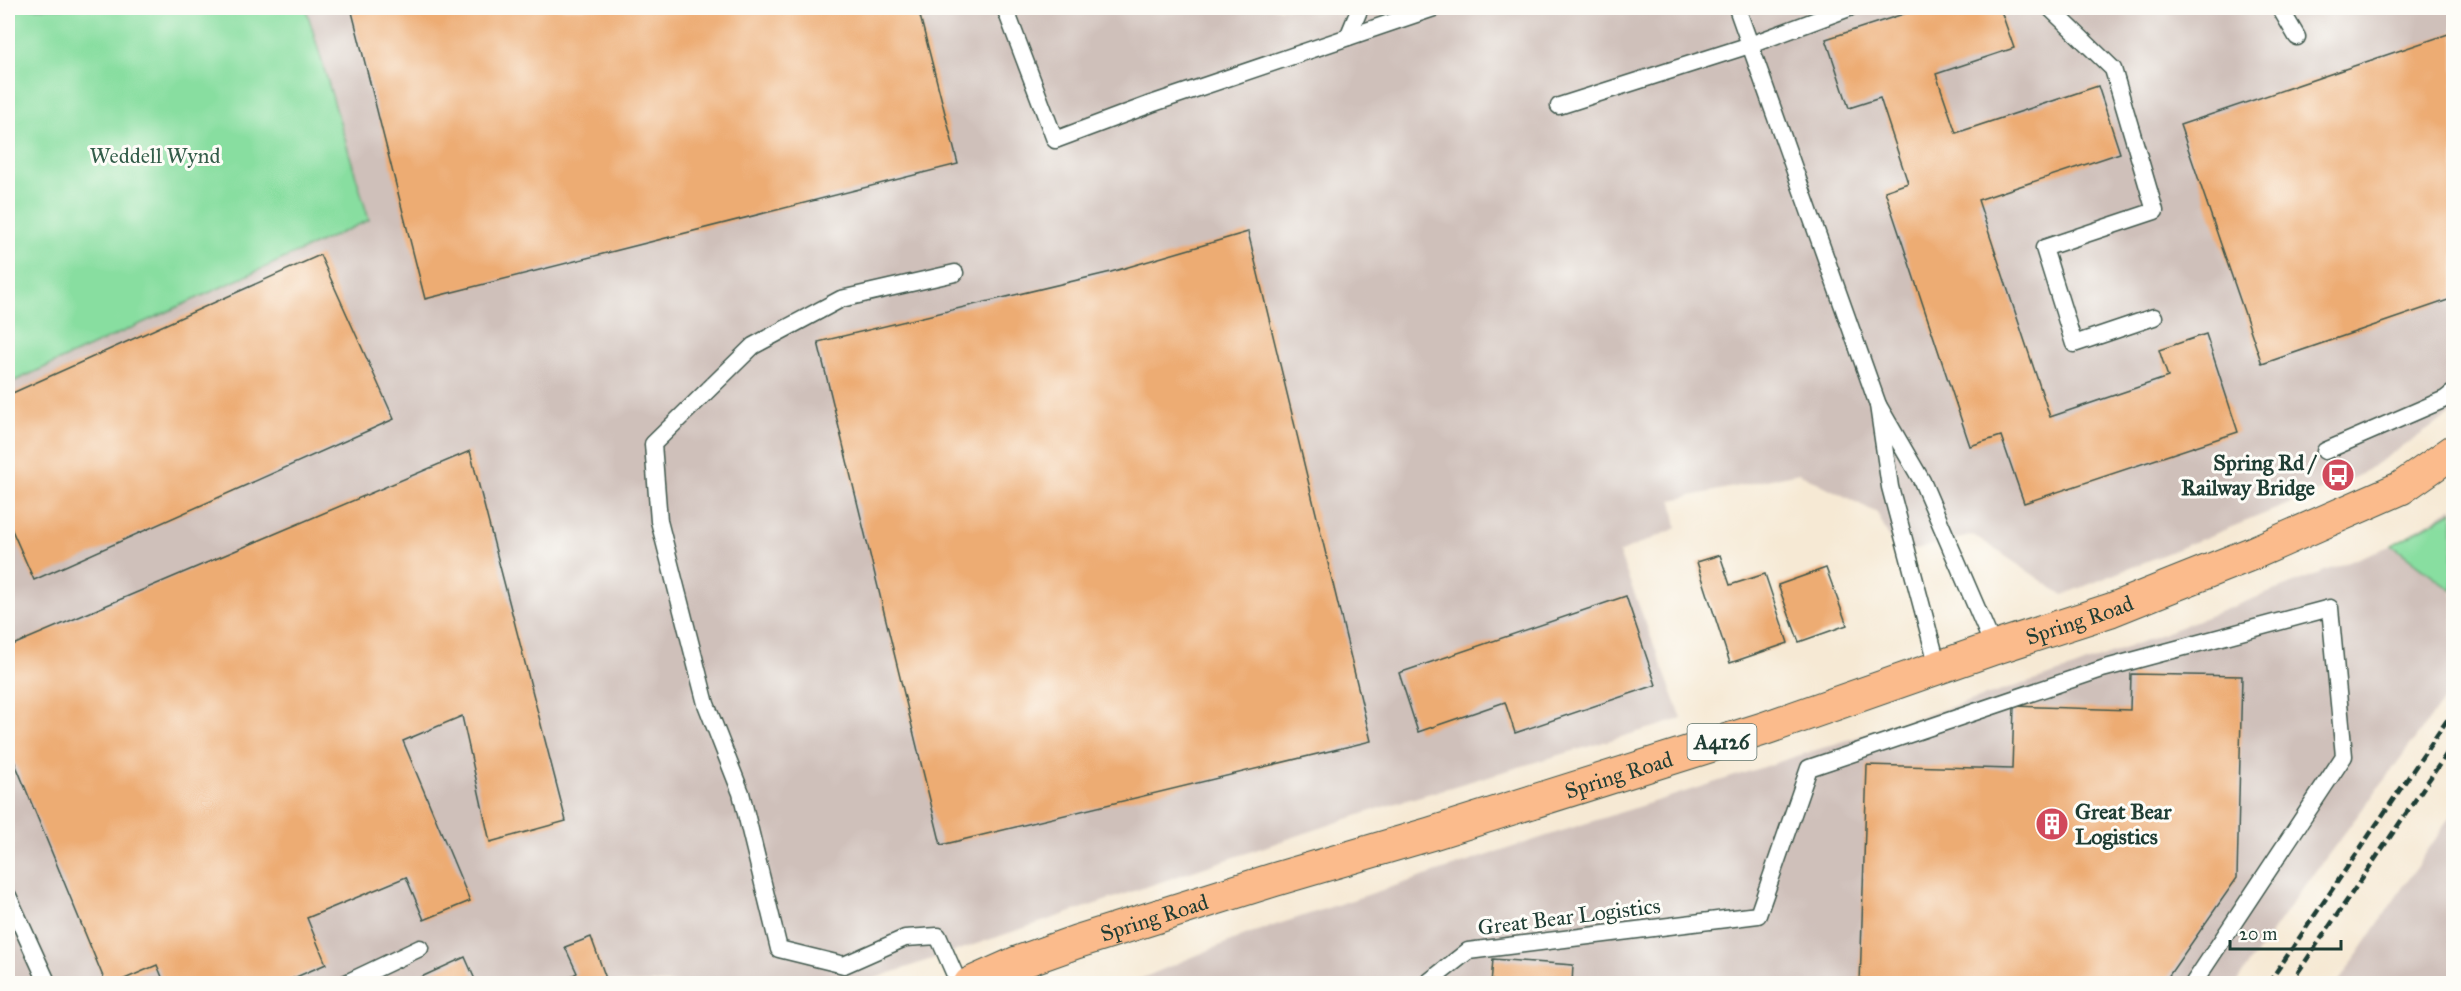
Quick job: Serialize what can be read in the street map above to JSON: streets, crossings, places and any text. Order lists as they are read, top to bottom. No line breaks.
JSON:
{"streets":{"main road":["Spring Road","A4126"],"lane":["Great Bear Logistics"]},"parks":["Weddell Wynd"],"places":{"bus stop":["Spring Rd / Railway Bridge"],"building":["Great Bear Logistics"]},"scale_bar":"20 m"}
